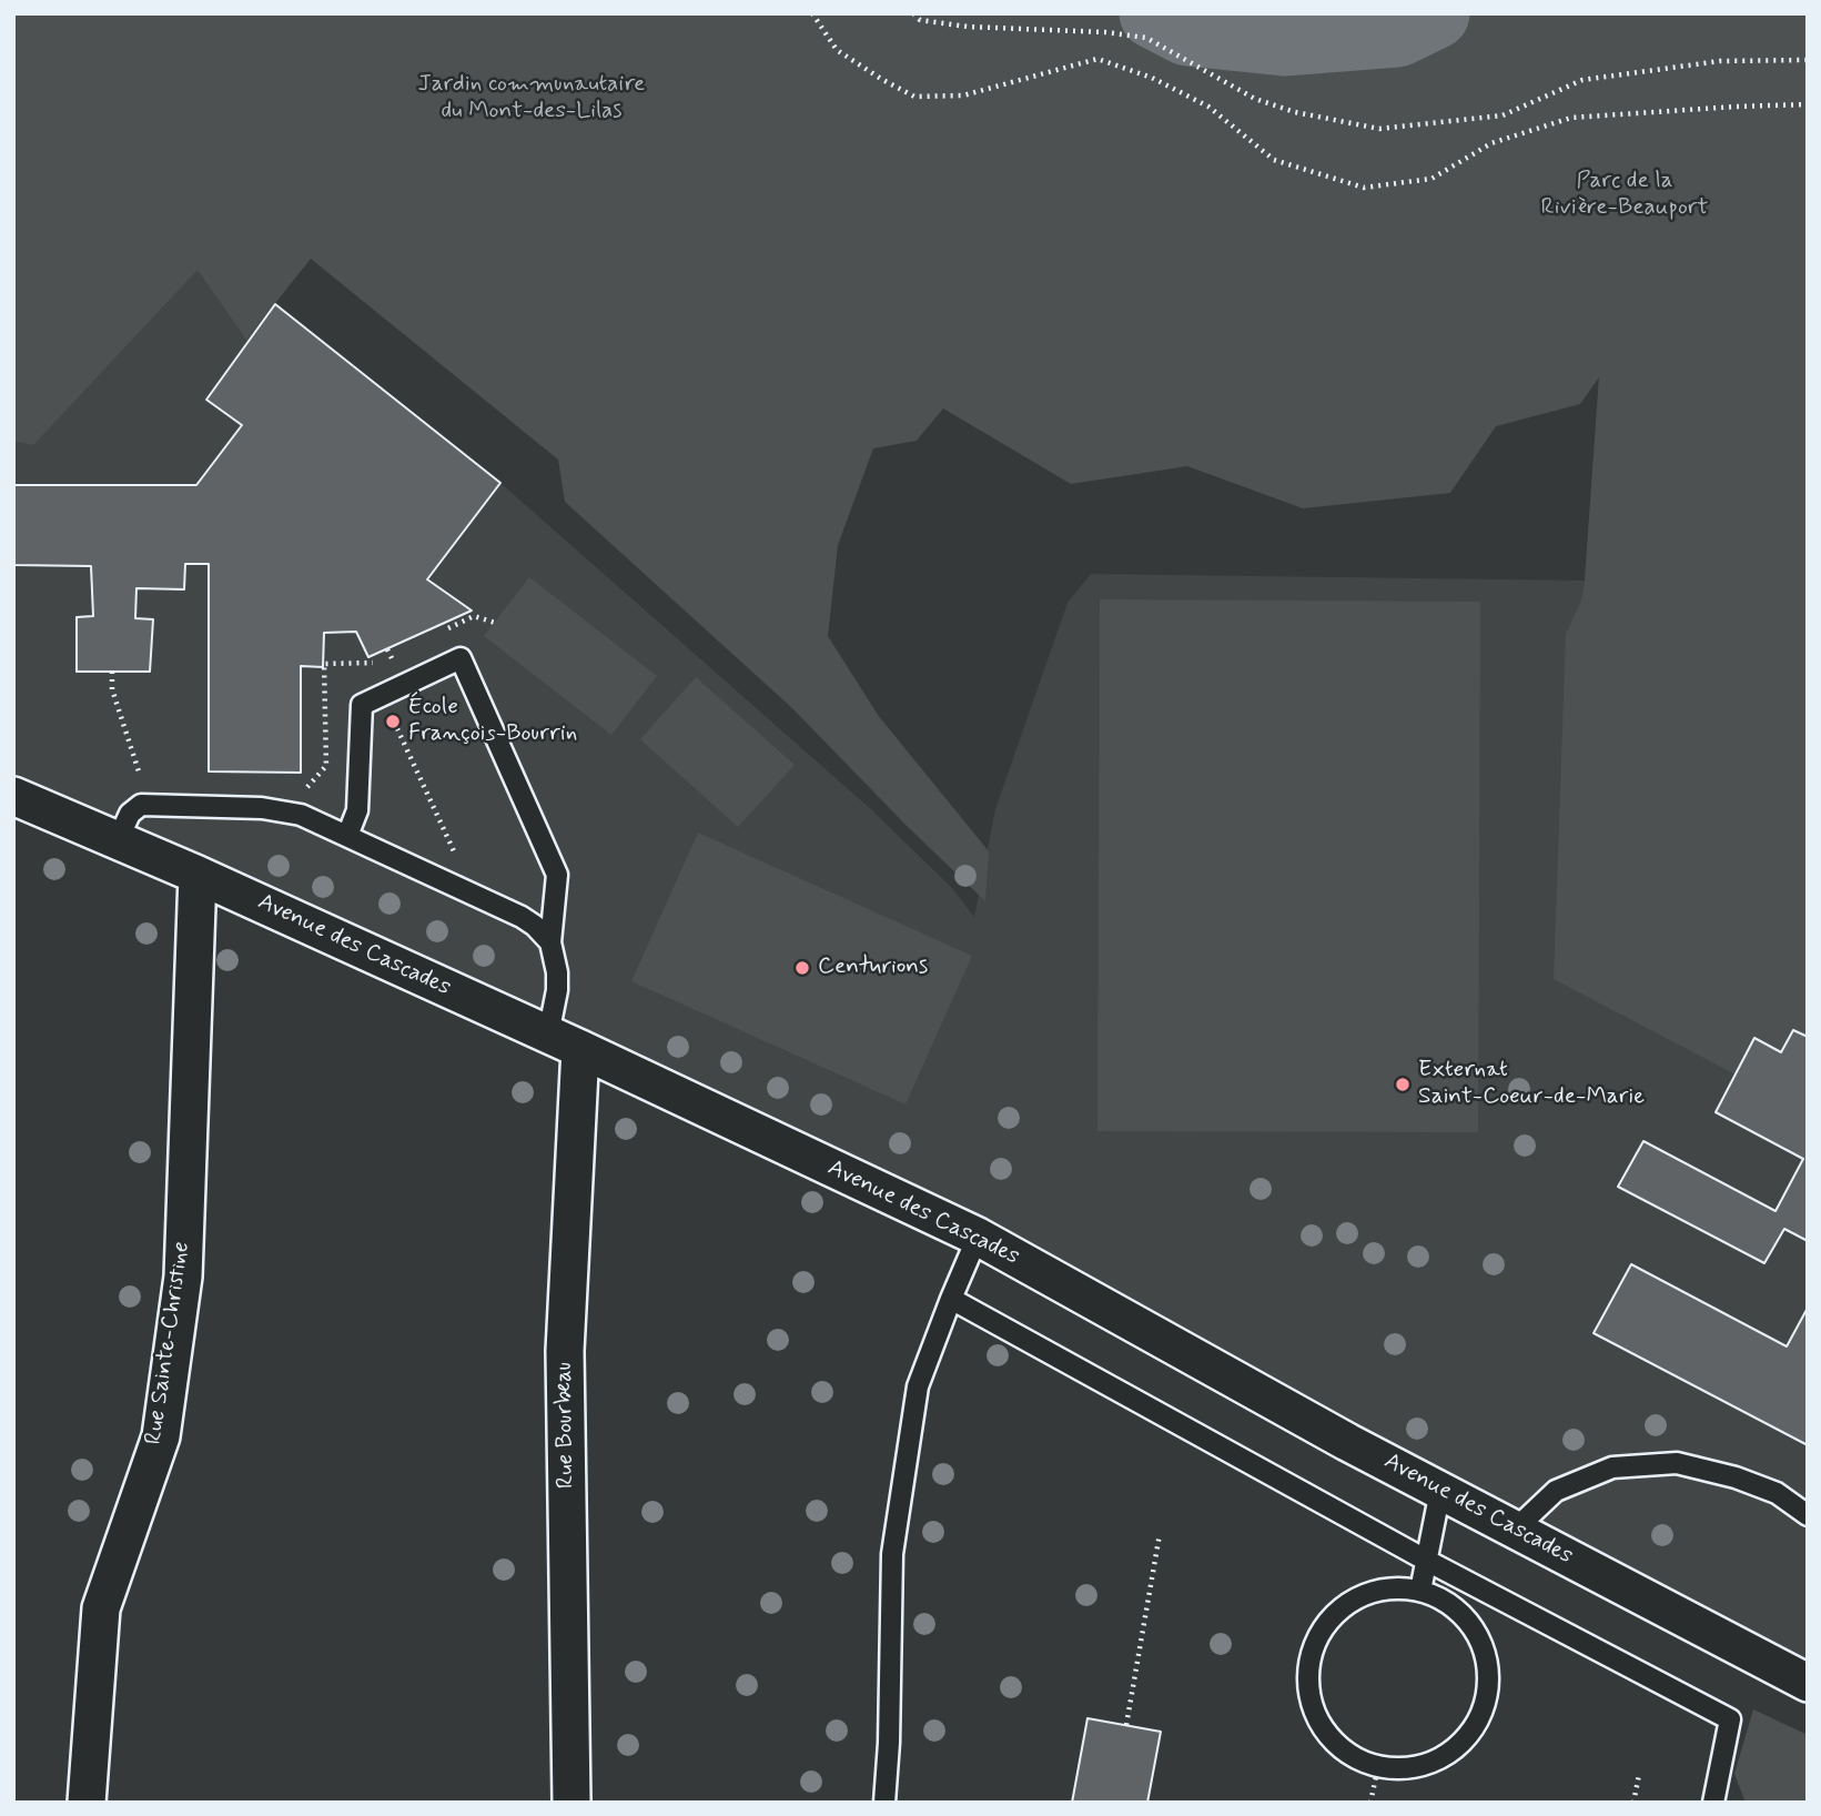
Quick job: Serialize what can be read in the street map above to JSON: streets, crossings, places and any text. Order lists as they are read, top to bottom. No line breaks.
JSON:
{"streets":{"street":["Avenue des Cascades","Rue Sainte-Christine","Rue Bourbeau"]},"crossings":[["Avenue des Cascades","Rue Sainte-Christine"],["Avenue des Cascades","Rue Bourbeau"]],"parks":["Jardin communautaire du Mont-des-Lilas","Parc de la Rivière-Beauport"],"places":["École François-Bourrin","Centurions","Externat Saint-Coeur-de-Marie"]}
